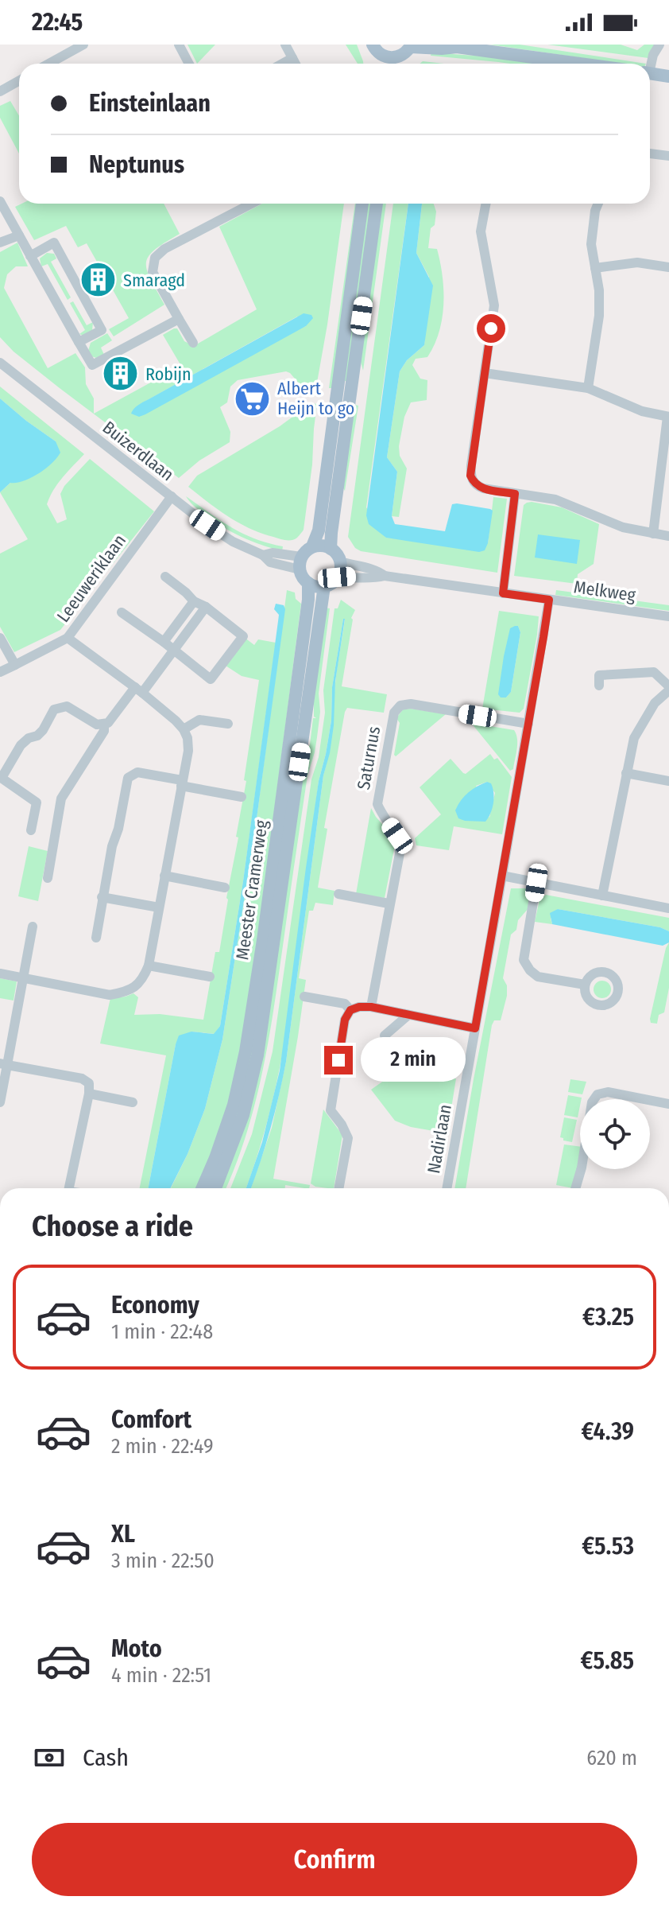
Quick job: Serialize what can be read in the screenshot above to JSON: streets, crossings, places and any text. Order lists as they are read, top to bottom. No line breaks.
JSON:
{"streets":{"main road":["Meester Cramerweg"],"street":["Buizerdlaan","Leeuweriklaan","Melkweg","Saturnus","Nadirlaan"]},"crossings":[["Buizerdlaan","Leeuweriklaan"],["Buizerdlaan","Melkweg"],["Buizerdlaan","Meester Cramerweg"],["Melkweg","Meester Cramerweg"],["Melkweg","Nadirlaan"],["Saturnus","Nadirlaan"]],"places":{"building":["Smaragd","Robijn"],"supermarket":["Albert Heijn to go"]},"page":{"status":"22:45","banner":["Einsteinlaan","Neptunus"],"bubble":"2 min","heading":"Choose a ride","list":[{"name":"Economy","note":"1 min · 22:48","value":"€3.25"},{"name":"Comfort","note":"2 min · 22:49","value":"€4.39"},{"name":"XL","note":"3 min · 22:50","value":"€5.53"},{"name":"Moto","note":"4 min · 22:51","value":"€5.85"}],"pay":["Cash","620 m"],"buttons":"Confirm"}}
